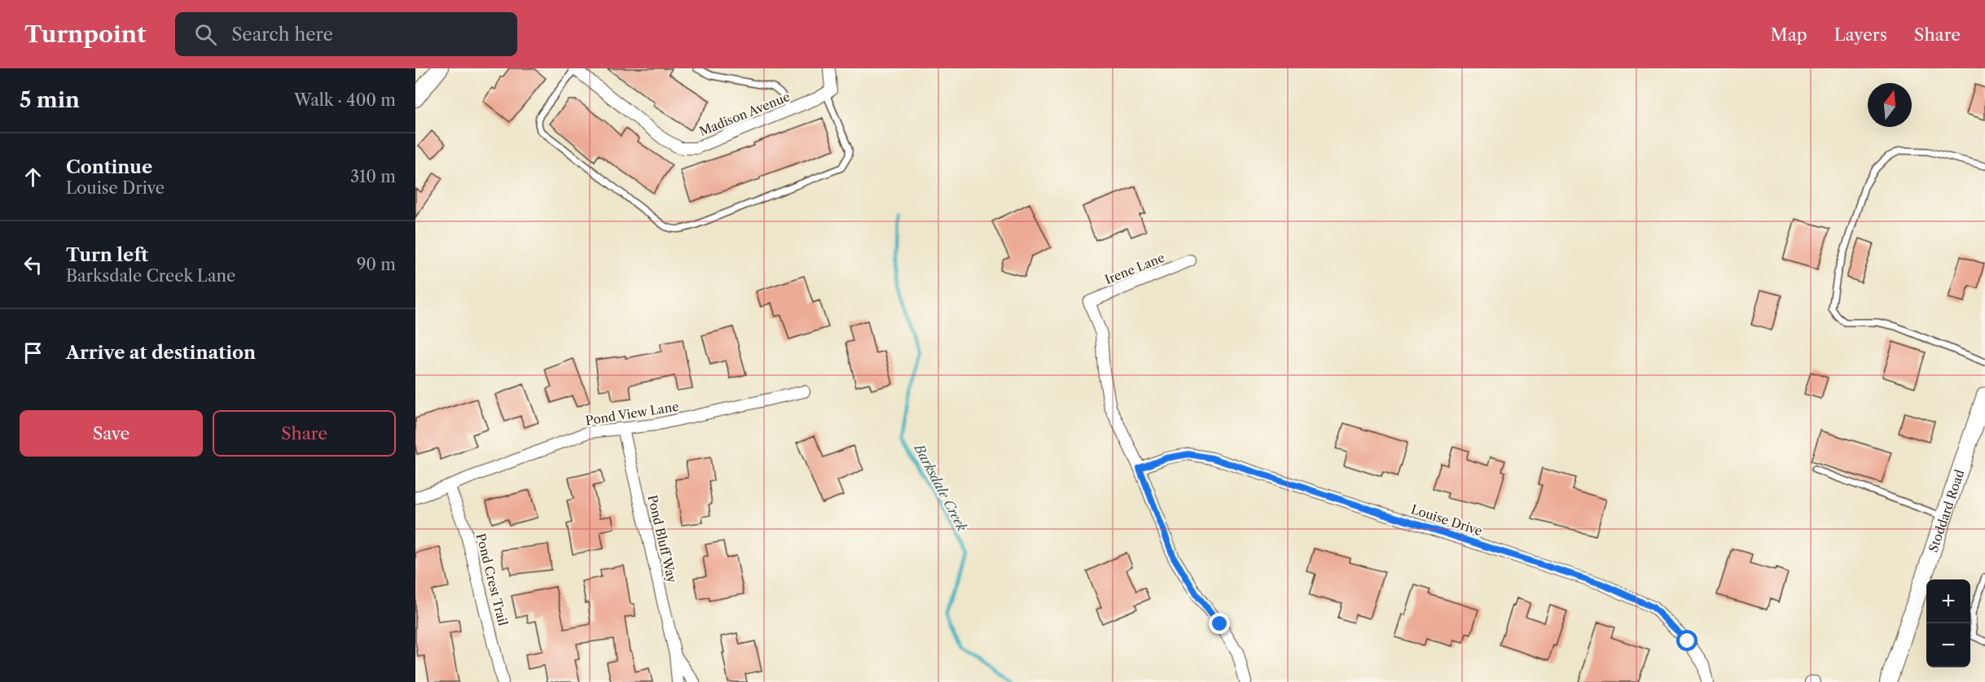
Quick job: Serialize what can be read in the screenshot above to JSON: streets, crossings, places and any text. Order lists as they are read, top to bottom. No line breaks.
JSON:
{"streets":{"street":["Madison Avenue","Irene Lane","Pond View Lane","Stoddard Road","Louise Drive","Pond Bluff Way","Pond Crest Trail"]},"crossings":[["Irene Lane","Louise Drive"],["Pond View Lane","Pond Bluff Way"],["Pond View Lane","Pond Crest Trail"]],"water":["Barksdale Creek"],"north":"top","page":{"header":"Turnpoint","search":"Search here","nav":["Map","Layers","Share"],"heading":["5 min","Walk · 400 m"],"list":[["Continue","Louise Drive","310 m"],["Turn left","Barksdale Creek Lane","90 m"],"Arrive at destination"],"buttons":["Save","Share"],"map_buttons":["+","−"]}}
